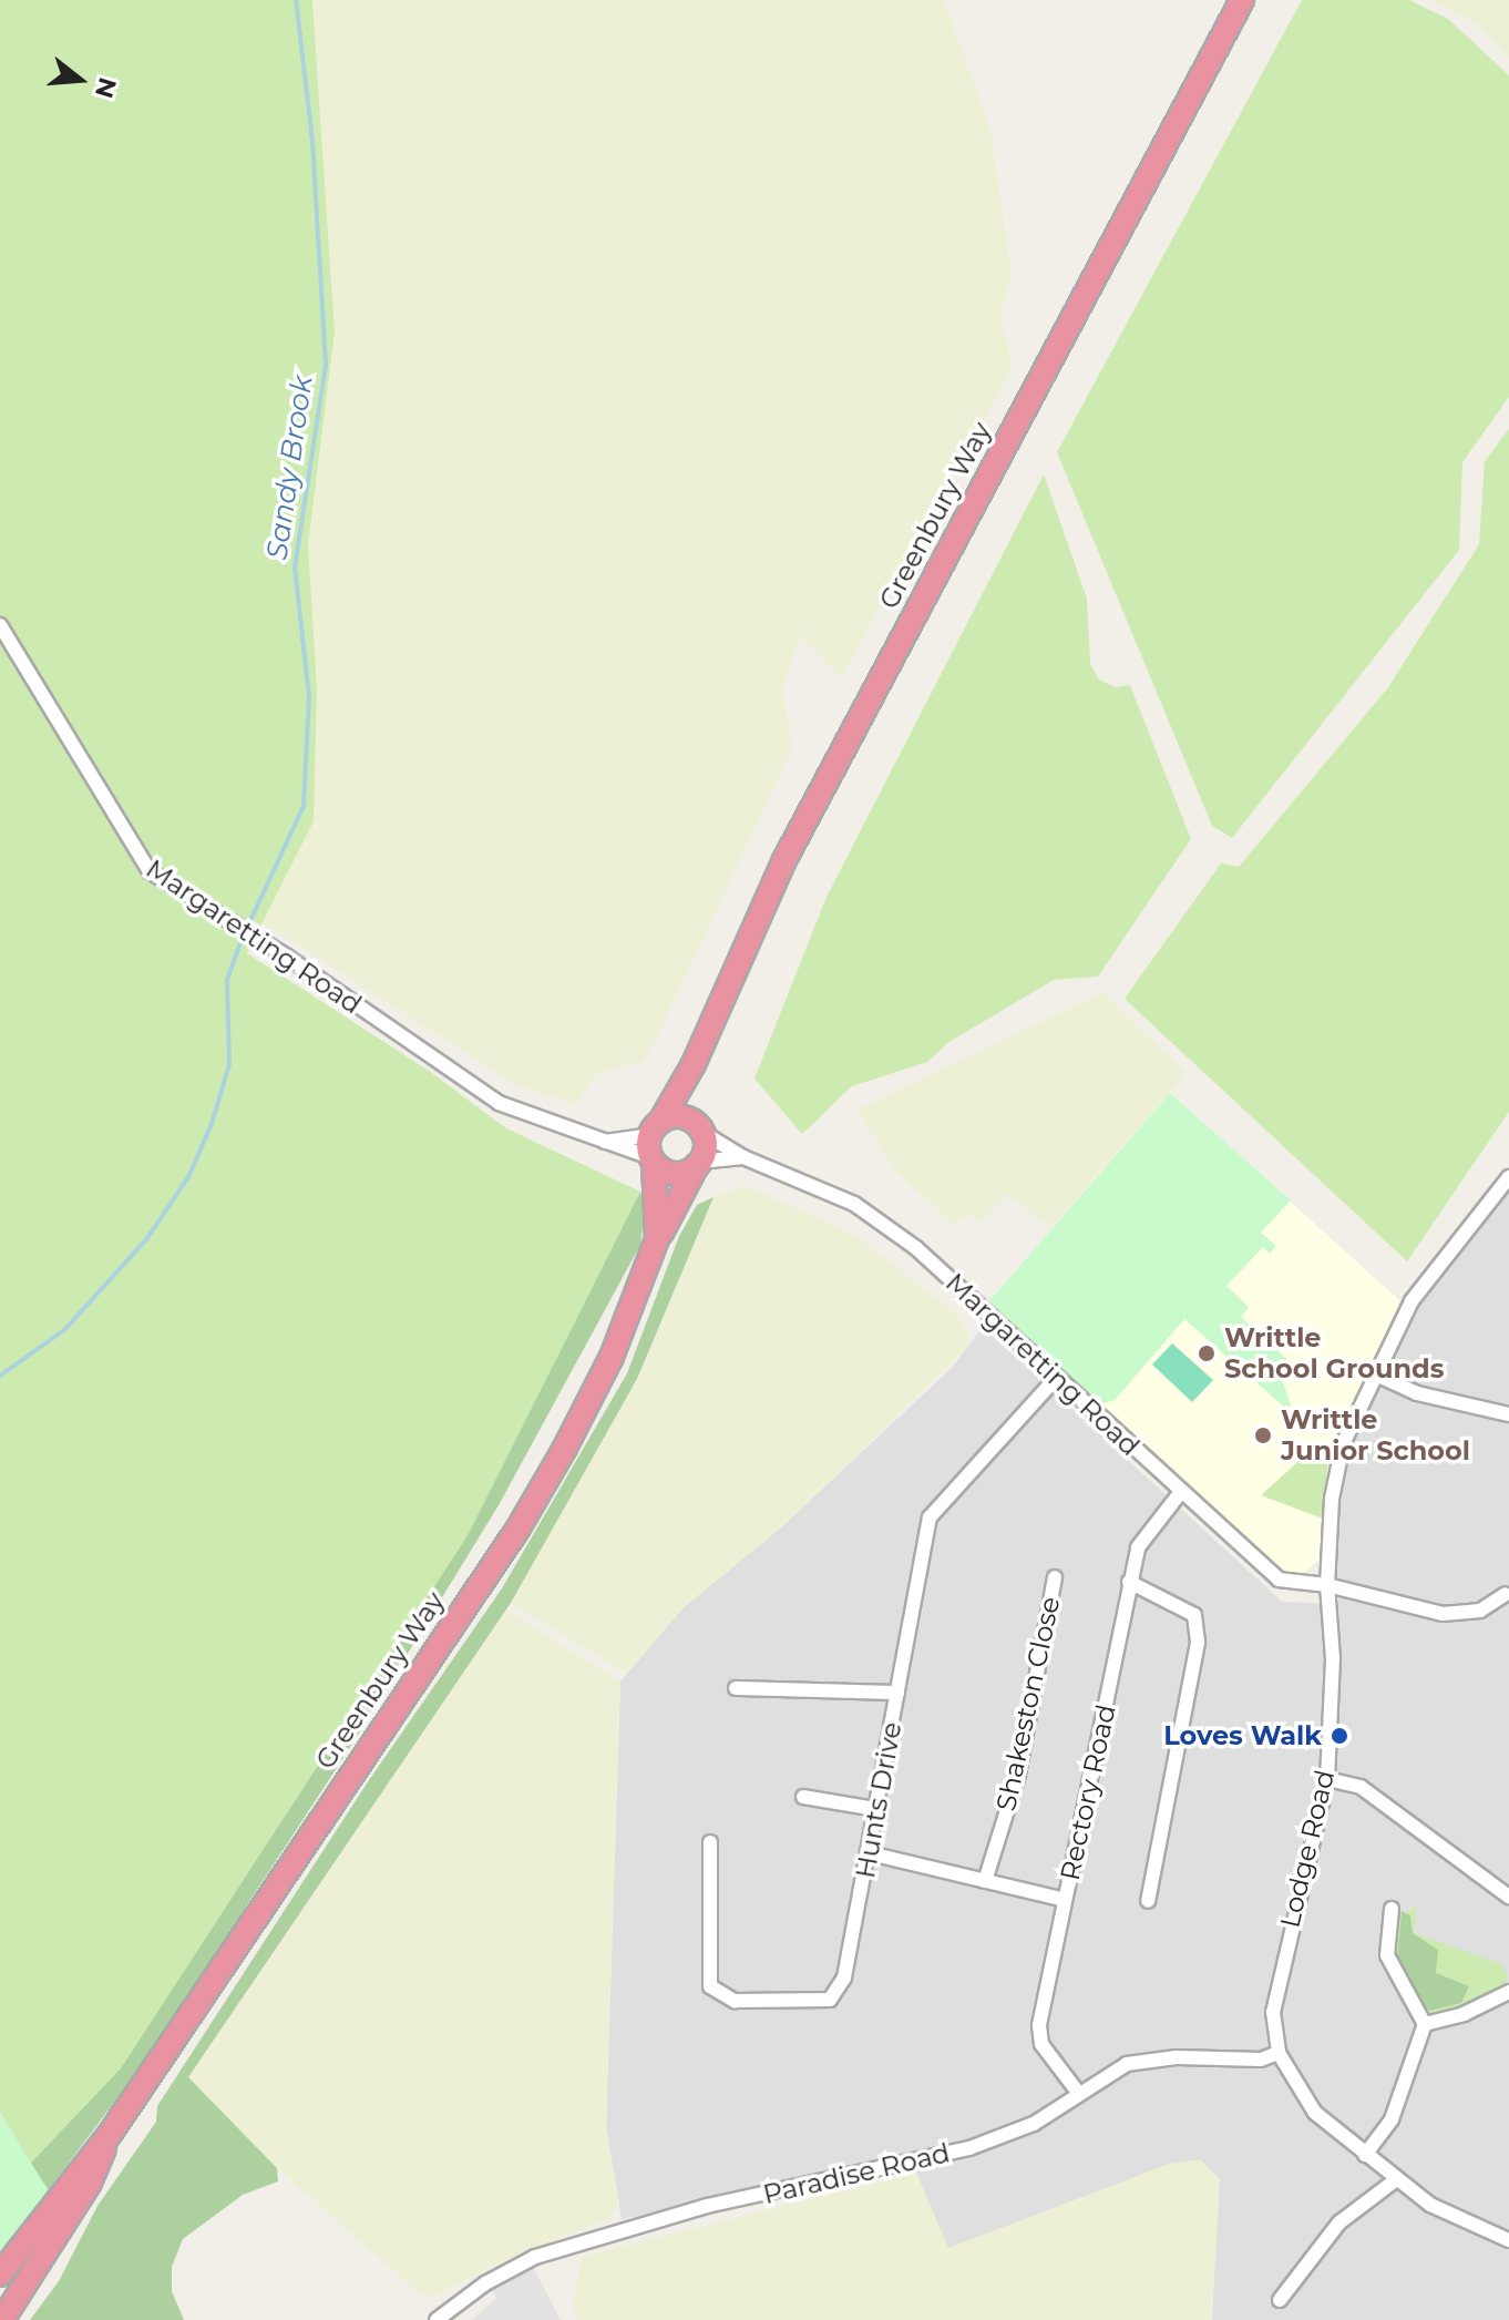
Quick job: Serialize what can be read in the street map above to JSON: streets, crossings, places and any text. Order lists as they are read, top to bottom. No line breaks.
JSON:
{"streets":{"highway":["Greenbury Way"],"street":["Margaretting Road","Shakeston Close","Rectory Road","Hunts Drive","Lodge Road","Paradise Road"]},"crossings":[["Greenbury Way","Margaretting Road"],["Margaretting Road","Rectory Road"],["Margaretting Road","Hunts Drive"],["Margaretting Road","Lodge Road"],["Rectory Road","Paradise Road"],["Lodge Road","Paradise Road"]],"water":["Sandy Brook"],"places":["Writtle School Grounds","Writtle Junior School","Loves Walk"],"north":"right"}
